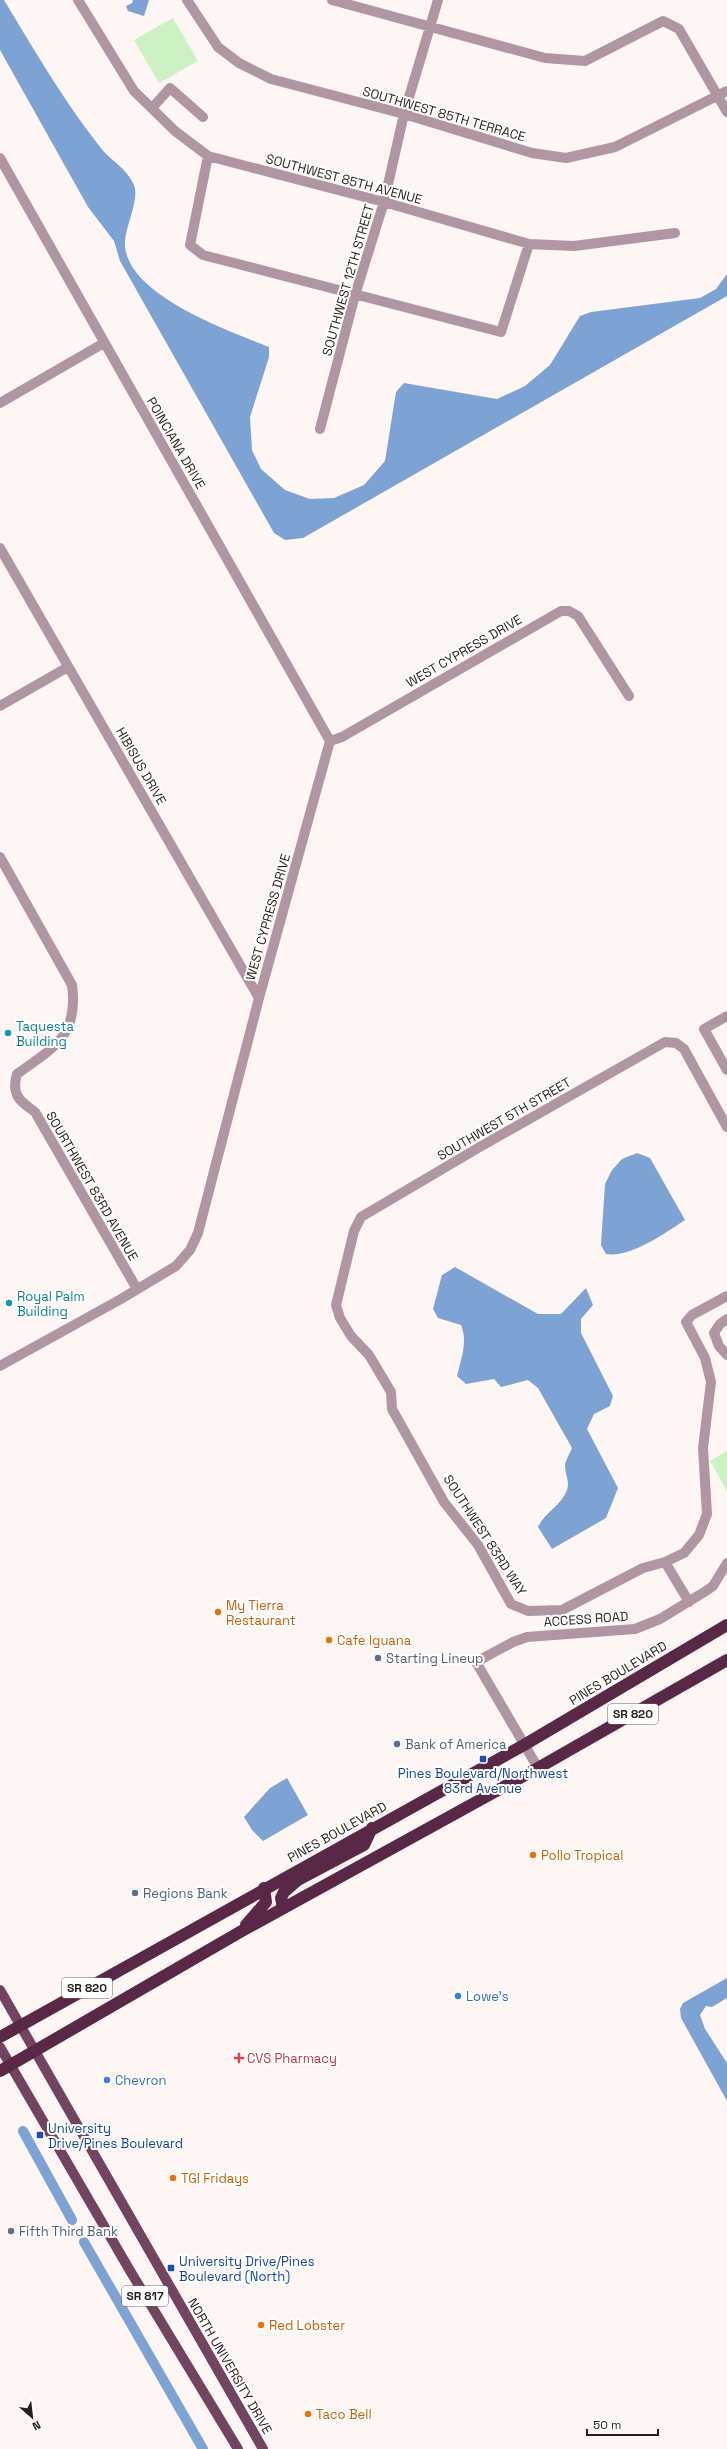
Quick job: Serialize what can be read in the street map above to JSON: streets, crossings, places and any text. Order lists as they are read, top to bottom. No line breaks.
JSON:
{"streets":{"highway":["PINES BOULEVARD","SR 820"],"main road":["SR 817","NORTH UNIVERSITY DRIVE"],"street":["SOUTHWEST 85TH TERRACE","SOUTHWEST 85TH AVENUE","SOUTHWEST 12TH STREET","POINCIANA DRIVE","WEST CYPRESS DRIVE","HIBISUS DRIVE","SOUTHWEST 5TH STREET","SOURTHWEST 83RD AVENUE","SOUTHWEST 83RD WAY","ACCESS ROAD"]},"crossings":[["SOUTHWEST 85TH TERRACE","SOUTHWEST 12TH STREET"],["SOUTHWEST 85TH AVENUE","SOUTHWEST 12TH STREET"],["POINCIANA DRIVE","WEST CYPRESS DRIVE"],["WEST CYPRESS DRIVE","HIBISUS DRIVE"],["WEST CYPRESS DRIVE","SOURTHWEST 83RD AVENUE"],["SOUTHWEST 5TH STREET","SOUTHWEST 83RD WAY"],["ACCESS ROAD","PINES BOULEVARD"],["PINES BOULEVARD","SR 817"],["PINES BOULEVARD","NORTH UNIVERSITY DRIVE"],["SR 820","SR 817"],["SR 820","NORTH UNIVERSITY DRIVE"],["SR 817","NORTH UNIVERSITY DRIVE"]],"places":{"other":["Taquesta Building","Royal Palm Building","My Tierra Restaurant","Cafe Iguana","Starting Lineup","Bank of America","Pollo Tropical","Regions Bank","Lowe's","Chevron","TGI Fridays","Fifth Third Bank","Red Lobster","Taco Bell"],"transit":["Pines Boulevard/Northwest 83rd Avenue","University Drive/Pines Boulevard","University Drive/Pines Boulevard (North)"],"health":["CVS Pharmacy"]},"scale_bar":"50 m","north":"bottom right"}
